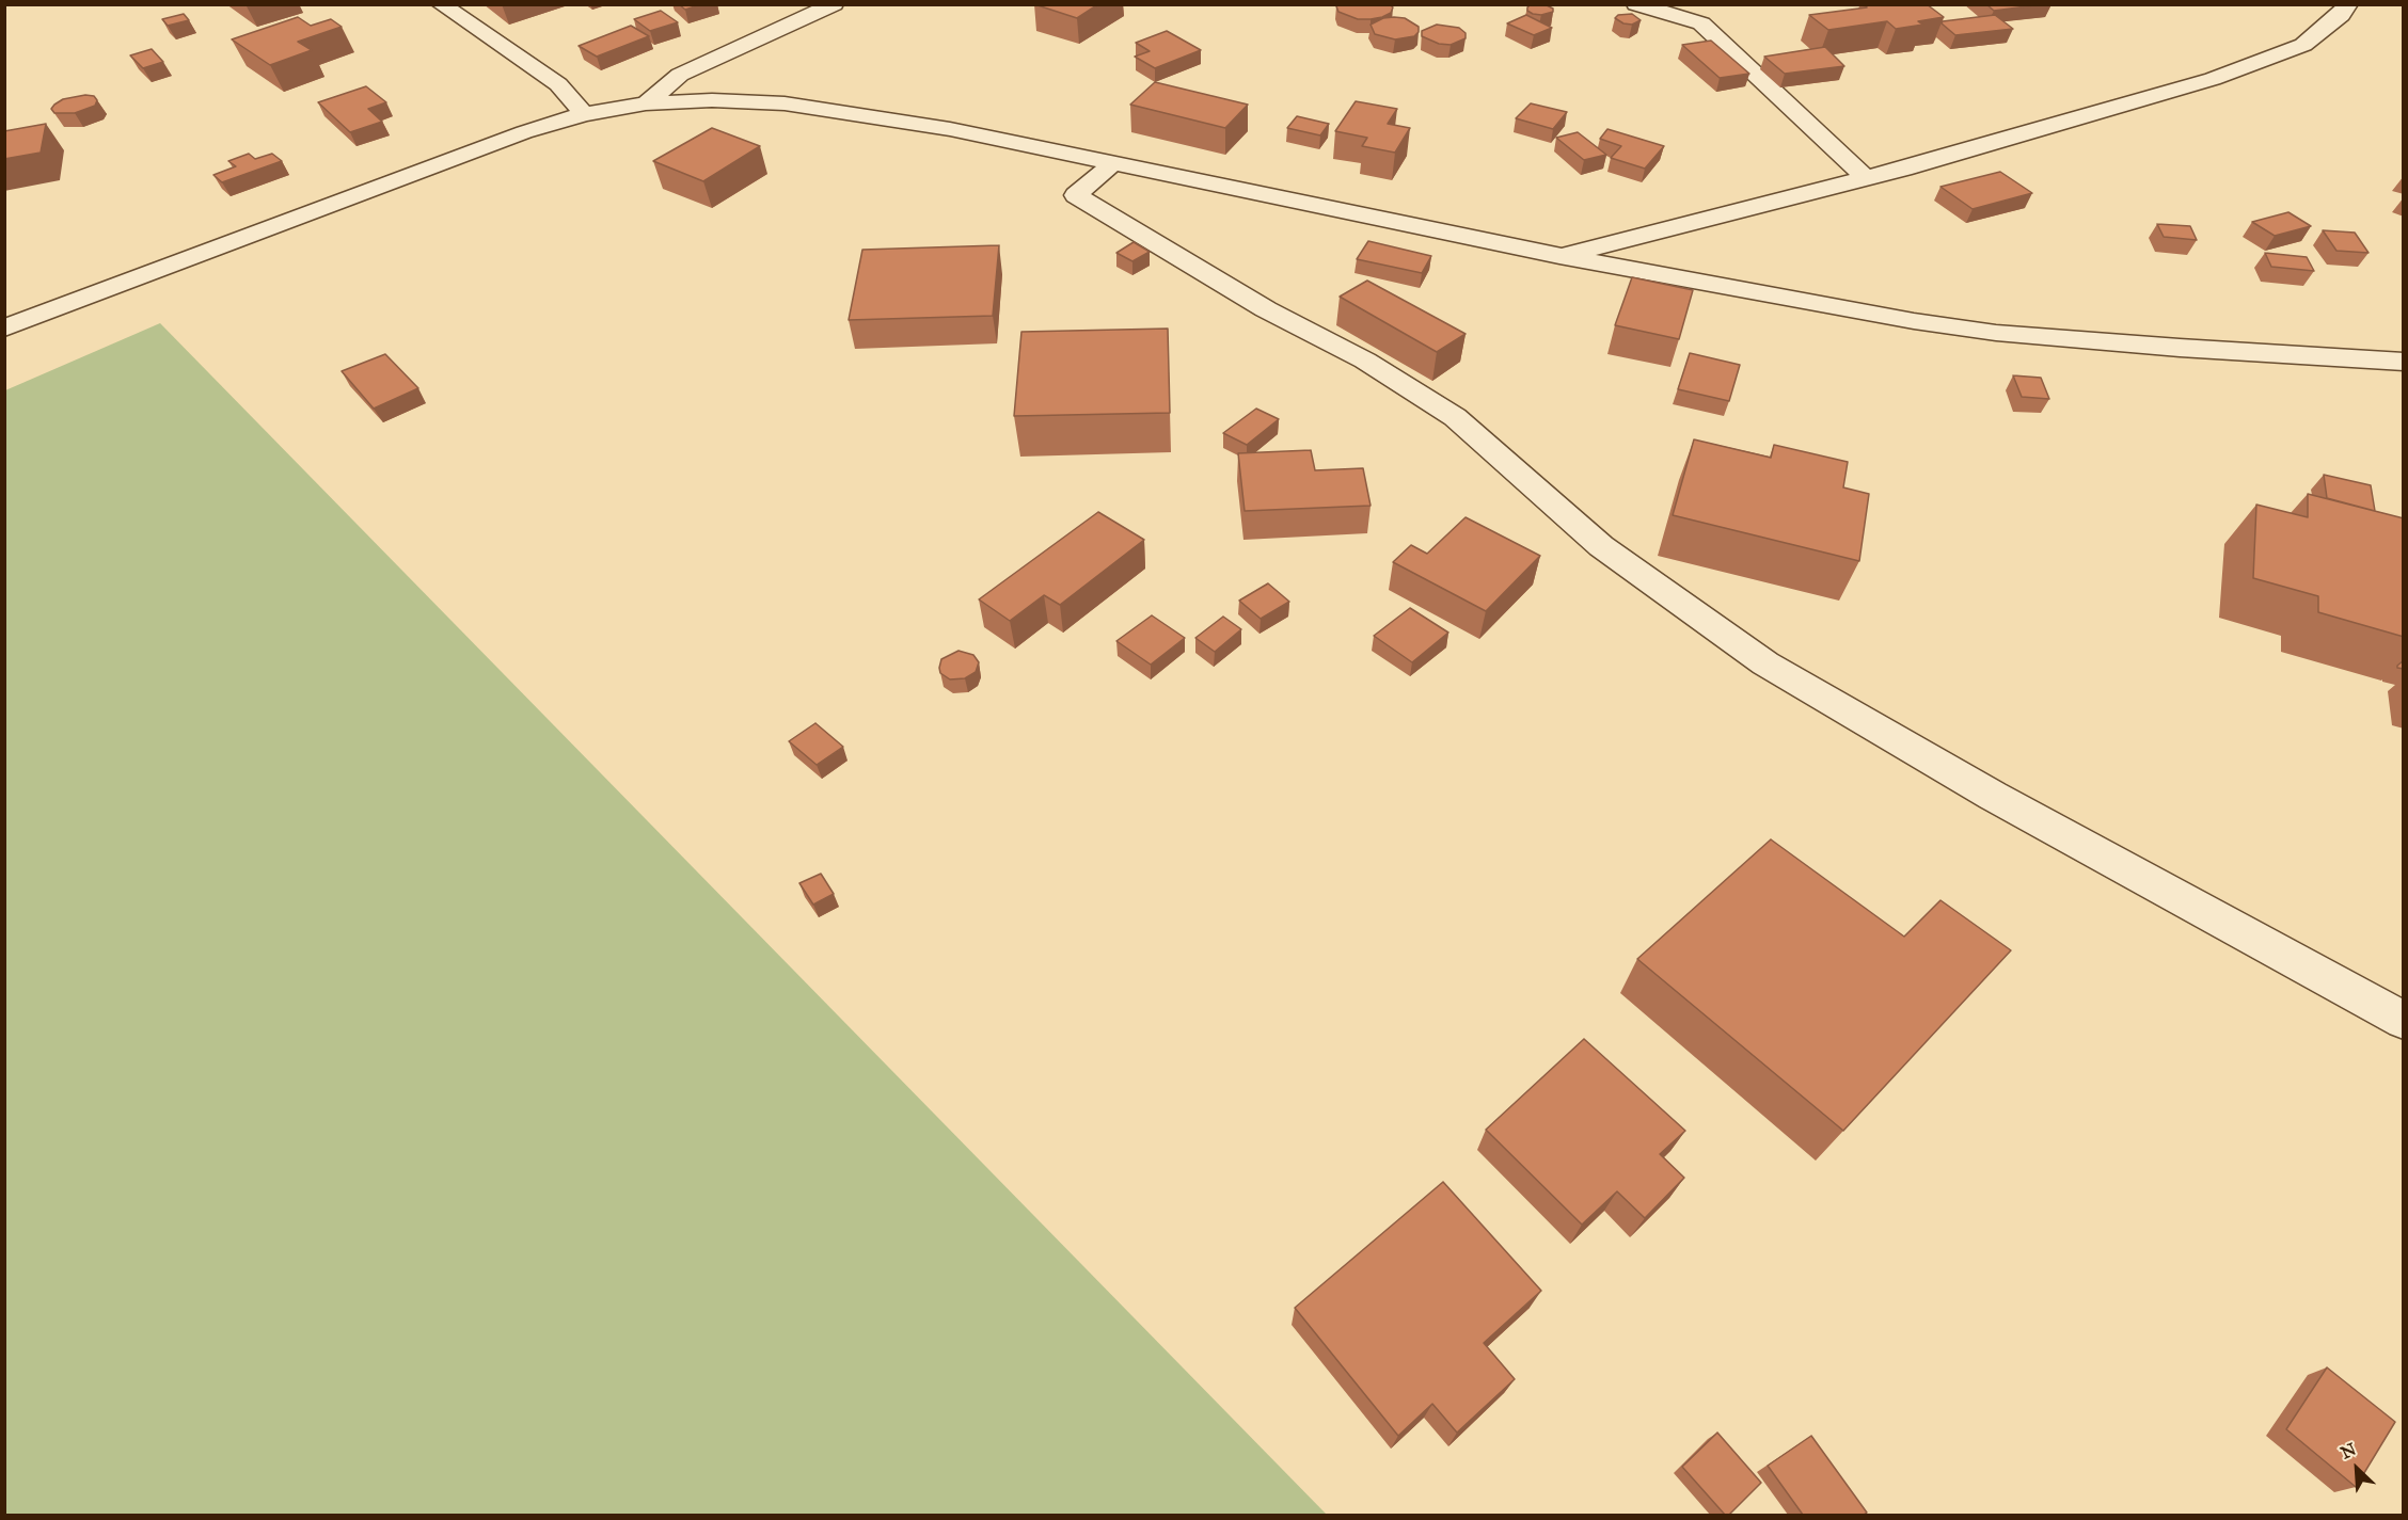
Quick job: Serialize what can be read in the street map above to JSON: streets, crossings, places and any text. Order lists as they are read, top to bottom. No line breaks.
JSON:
{"north":"top left"}
